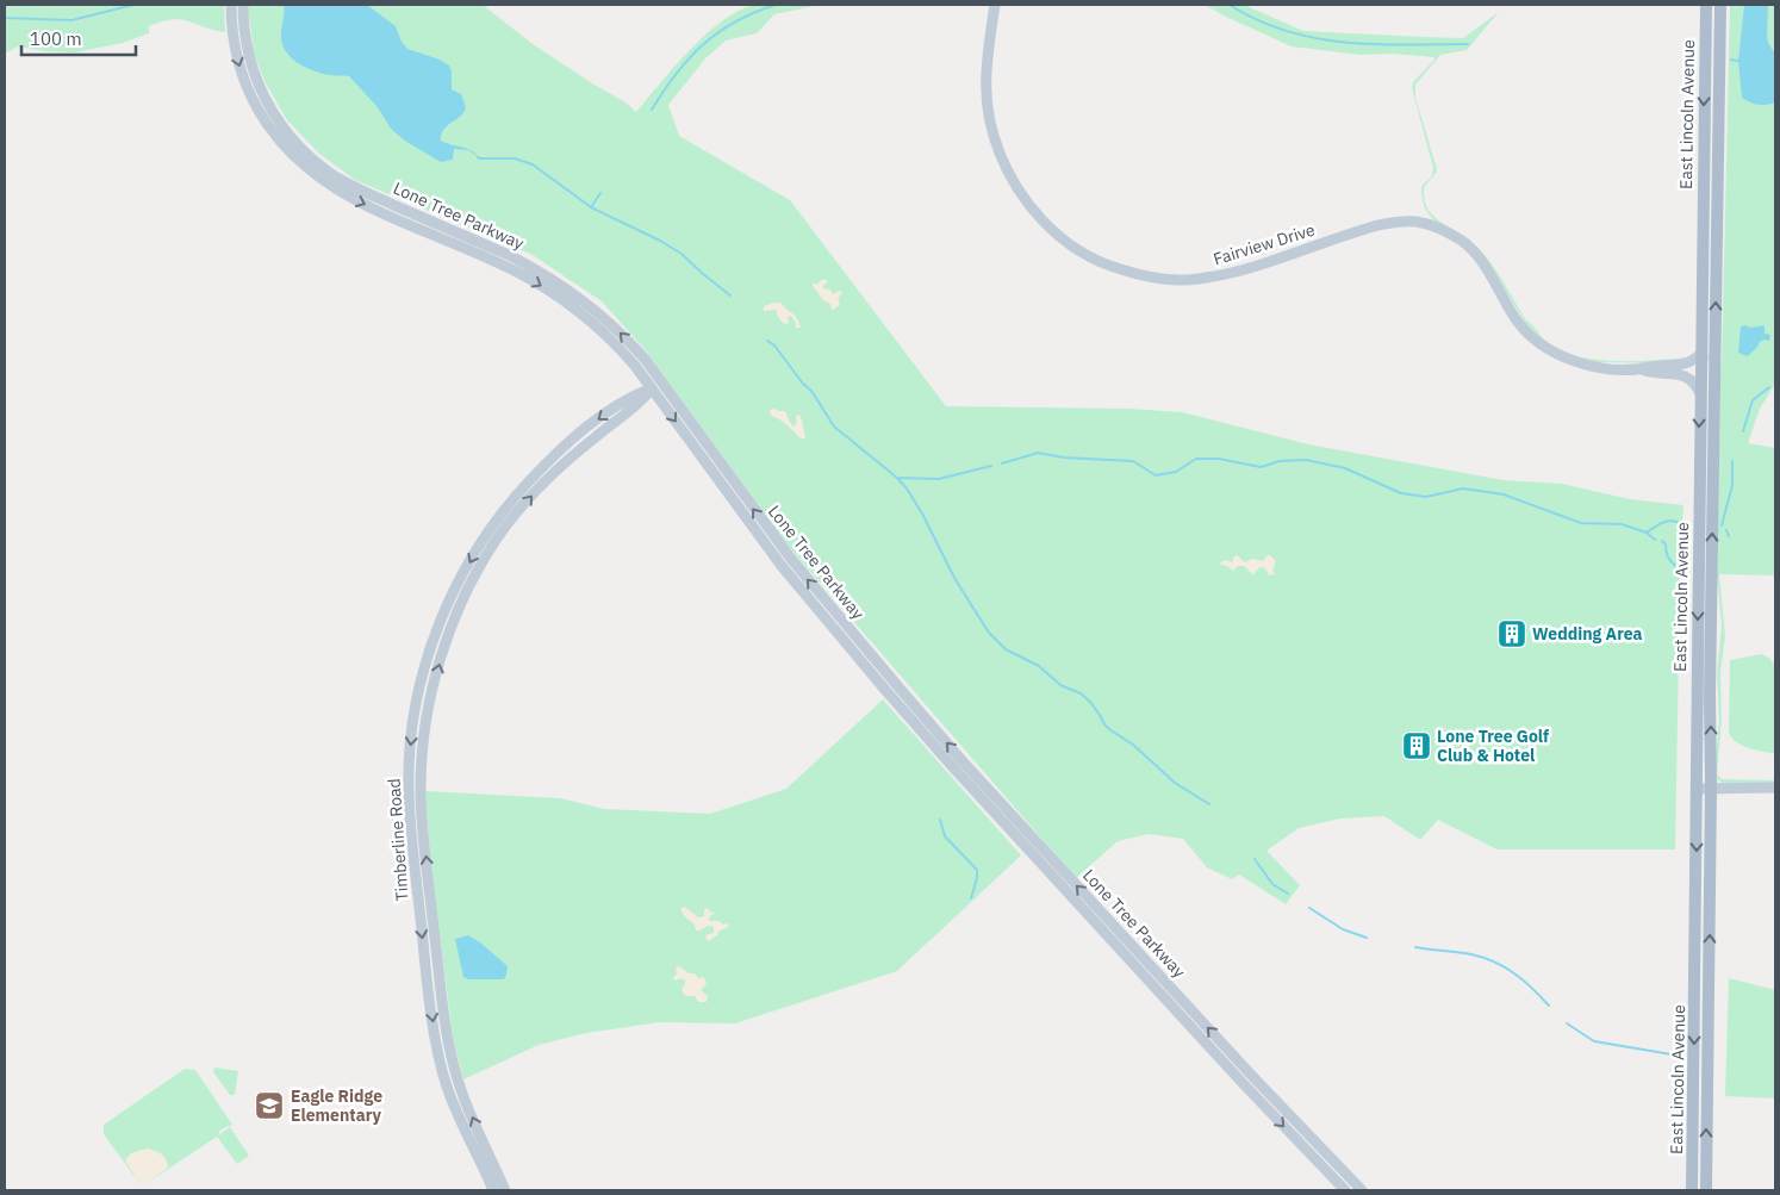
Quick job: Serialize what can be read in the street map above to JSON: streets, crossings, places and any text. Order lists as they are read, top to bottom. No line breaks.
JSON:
{"streets":{"main road":["East Lincoln Avenue"],"street":["Lone Tree Parkway","Fairview Drive","Timberline Road"]},"crossings":[["East Lincoln Avenue","Fairview Drive"],["Lone Tree Parkway","Timberline Road"]],"places":{"building":["Wedding Area","Lone Tree Golf Club & Hotel"],"school or university":["Eagle Ridge Elementary"]},"scale_bar":"100 m"}
